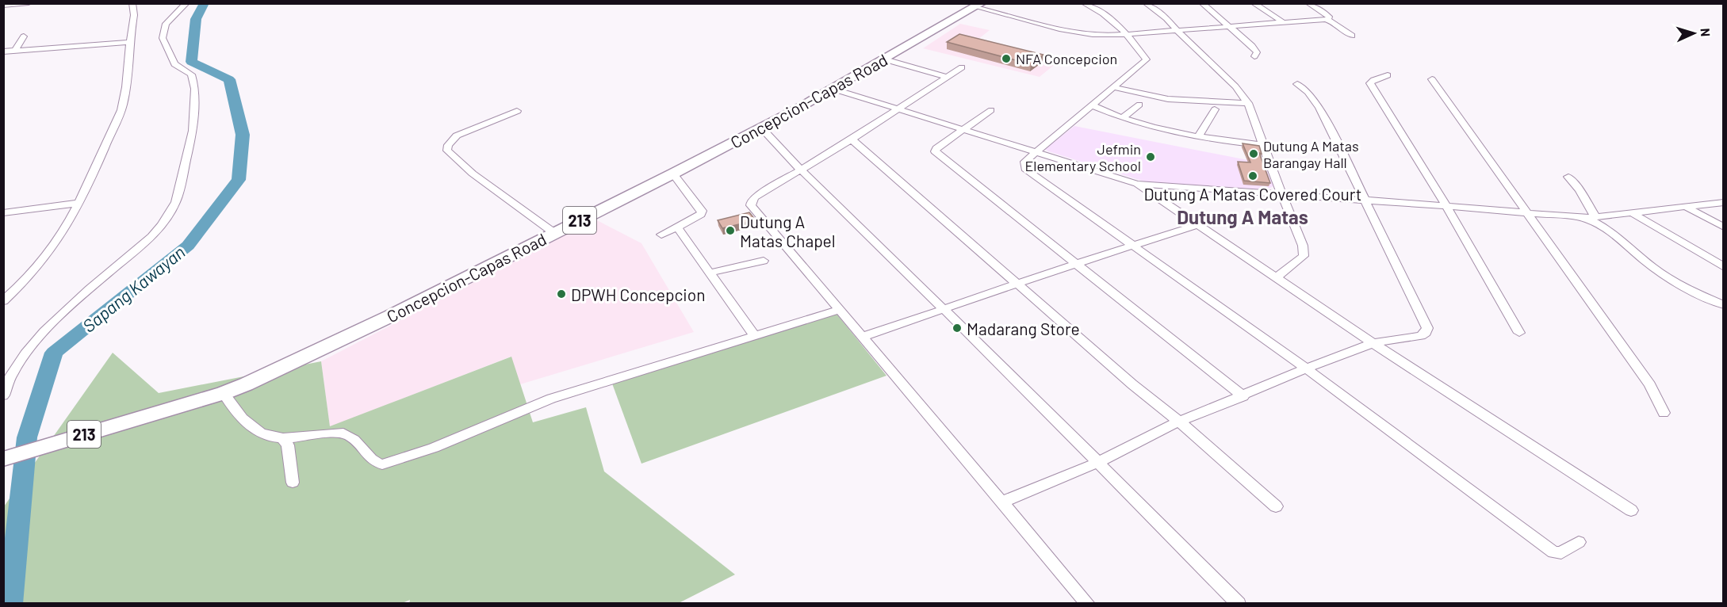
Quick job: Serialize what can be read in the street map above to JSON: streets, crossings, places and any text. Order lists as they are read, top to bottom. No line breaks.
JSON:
{"streets":{"main road":["Concepcion-Capas Road","213"]},"districts":["Dutung A Matas"],"water":["Sapang Kawayan"],"places":["NFA Concepcion","Dutung A Matas Barangay Hall","Jefmin Elementary School","Dutung A Matas Covered Court","Dutung A Matas Chapel","DPWH Concepcion","Madarang Store"],"north":"right"}
